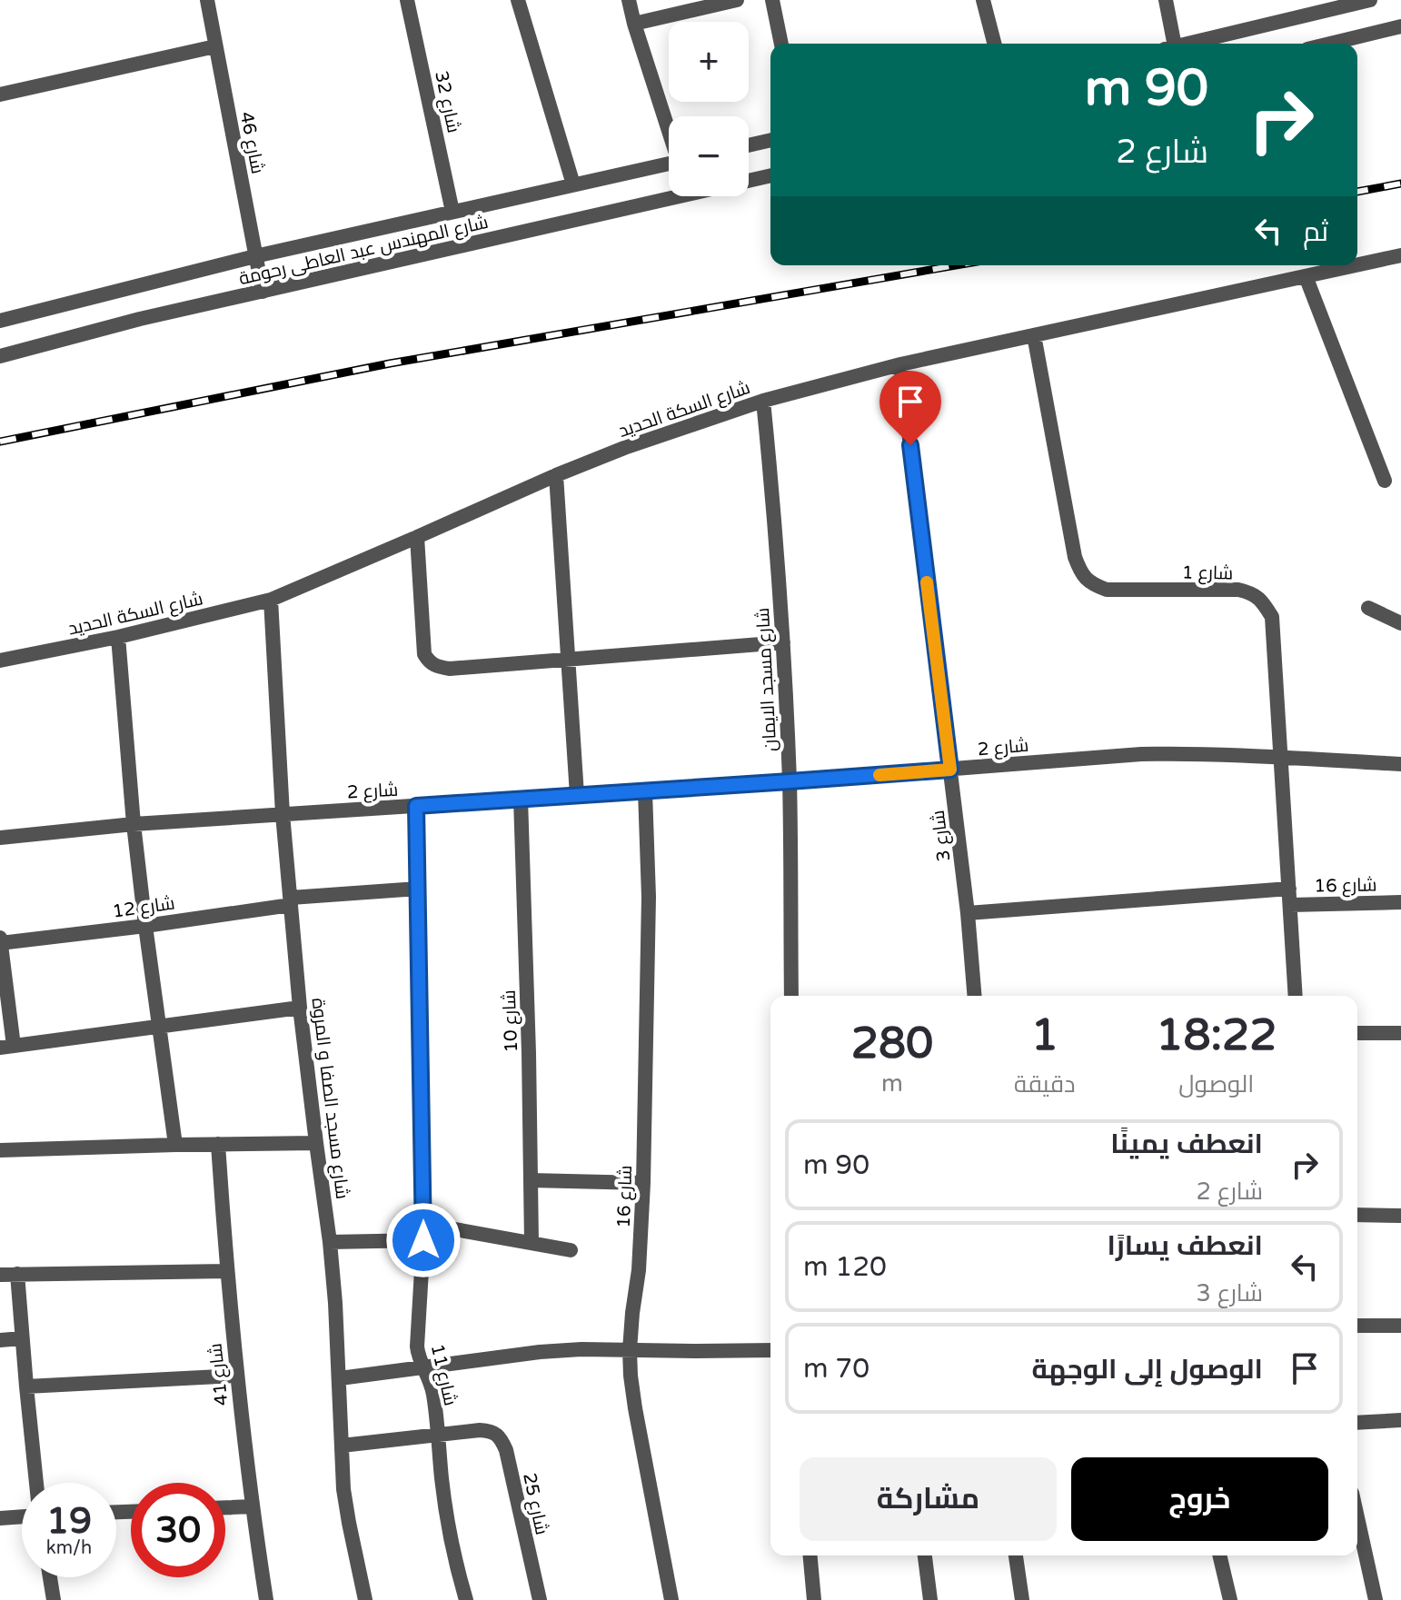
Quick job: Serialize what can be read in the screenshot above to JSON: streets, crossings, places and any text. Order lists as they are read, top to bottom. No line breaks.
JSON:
{"streets":{"street":["شارع 32","شارع 46","شارع المهندس عبد العاطى رحومة","شارع السكة الحديد","شارع 1","شارع مسجد الايمان","شارع 2","شارع 3","شارع 16","شارع 12","شارع 10","شارع مسجد الصفا و المروة","شارع 41","شارع 11","شارع 25"]},"crossings":[["شارع 32","شارع المهندس عبد العاطى رحومة"],["شارع 46","شارع المهندس عبد العاطى رحومة"],["شارع السكة الحديد","شارع 1"],["شارع السكة الحديد","شارع مسجد الايمان"],["شارع السكة الحديد","شارع 3"],["شارع السكة الحديد","شارع مسجد الصفا و المروة"],["شارع 1","شارع 2"],["شارع 1","شارع 16"],["شارع مسجد الايمان","شارع 2"],["شارع 2","شارع 3"],["شارع 2","شارع 16"],["شارع 2","شارع 10"],["شارع 2","شارع مسجد الصفا و المروة"],["شارع 2","شارع 11"],["شارع 12","شارع مسجد الصفا و المروة"],["شارع 12","شارع 11"],["شارع 11","شارع 25"]],"page":{"map_buttons":["+","−"],"turn":["90 m","شارع 2"],"then":"ثم","eta":["18:22","الوصول","1","دقيقة","280","m"],"list":[{"name":"انعطف يمينًا","note":"شارع 2","value":"90 m"},{"name":"انعطف يسارًا","note":"شارع 3","value":"120 m"},{"name":"الوصول إلى الوجهة","value":"70 m"}],"buttons":["خروج","مشاركة"],"speed":"19 km/h","limit":"30"}}
